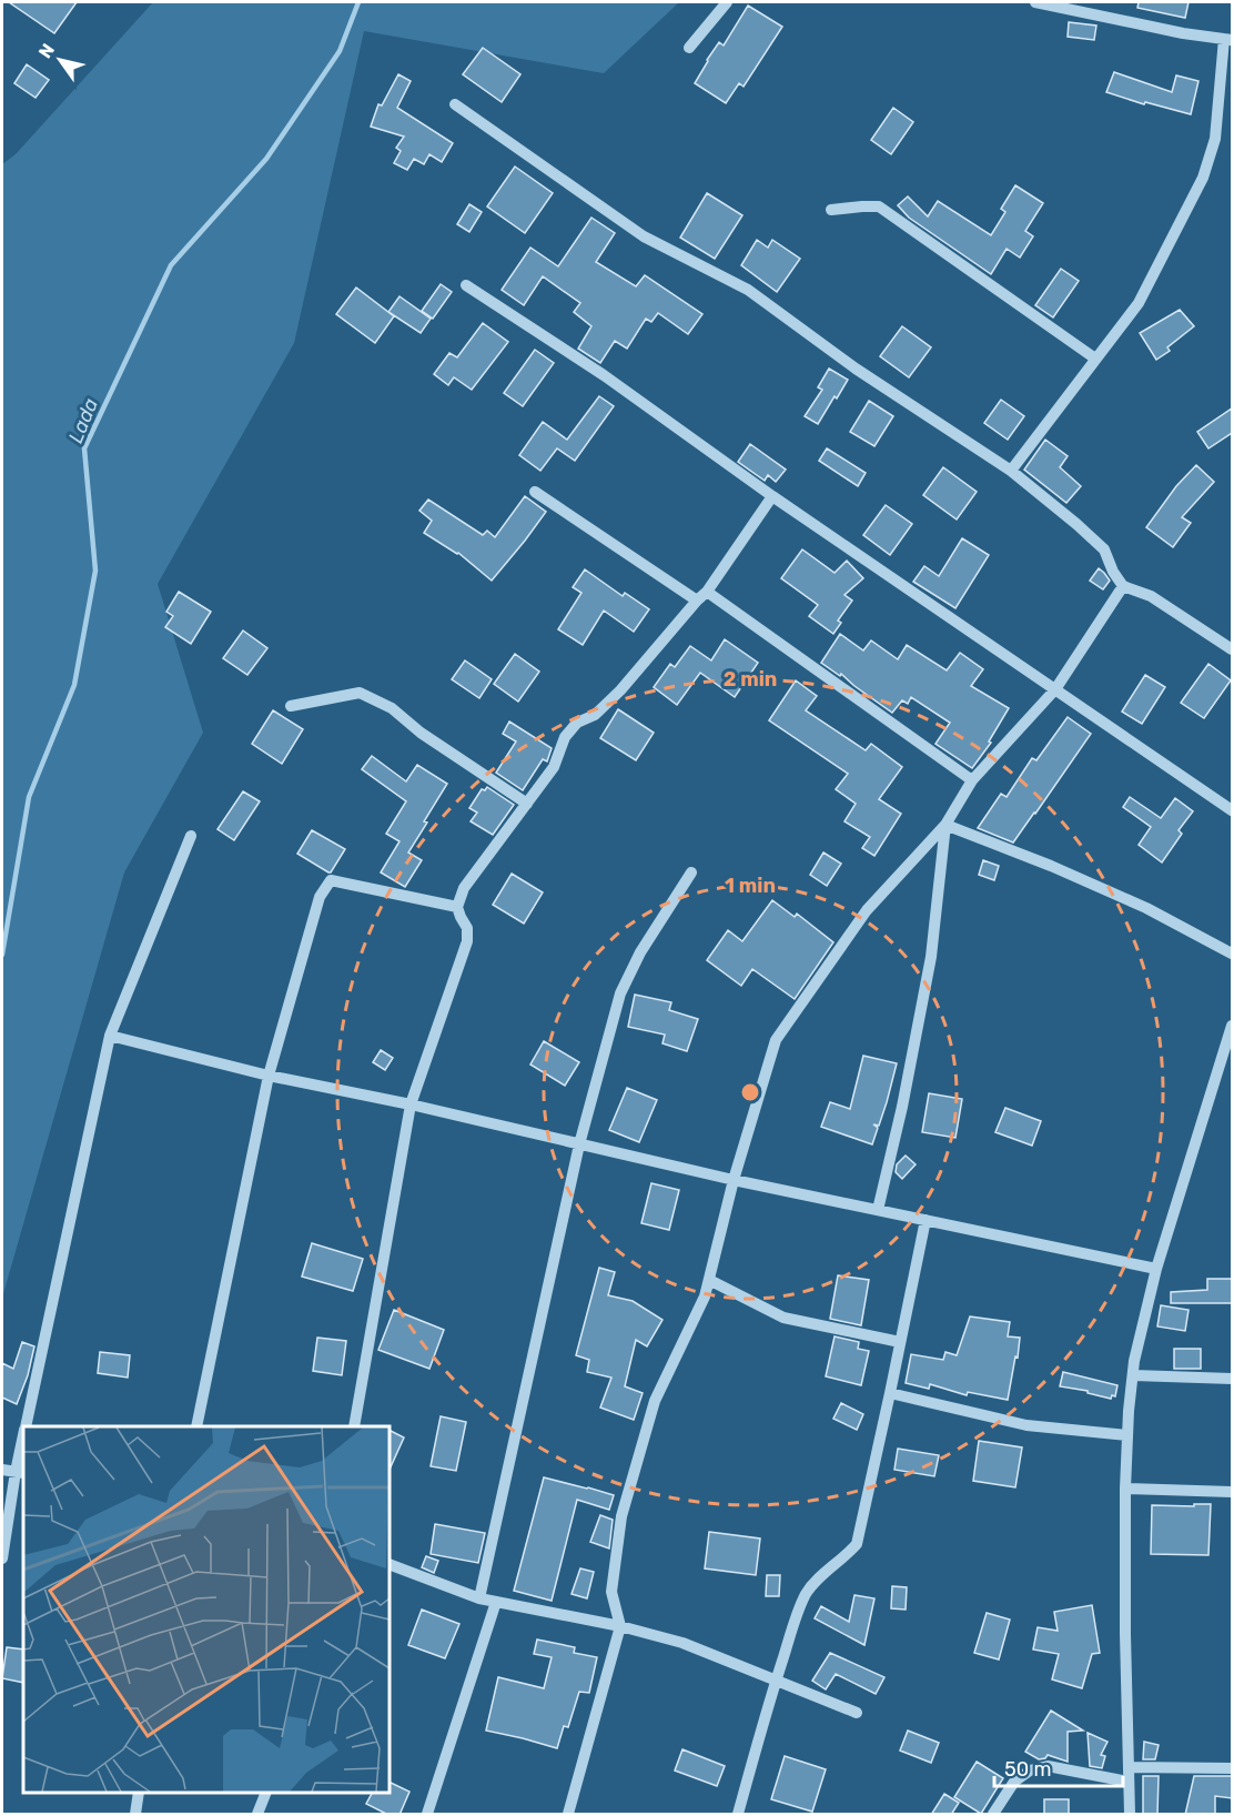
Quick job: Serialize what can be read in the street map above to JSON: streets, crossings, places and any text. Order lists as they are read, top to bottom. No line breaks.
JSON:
{"water":["Lada"],"scale_bar":"50 m","north":"top left","rings":["2 min","1 min"]}
